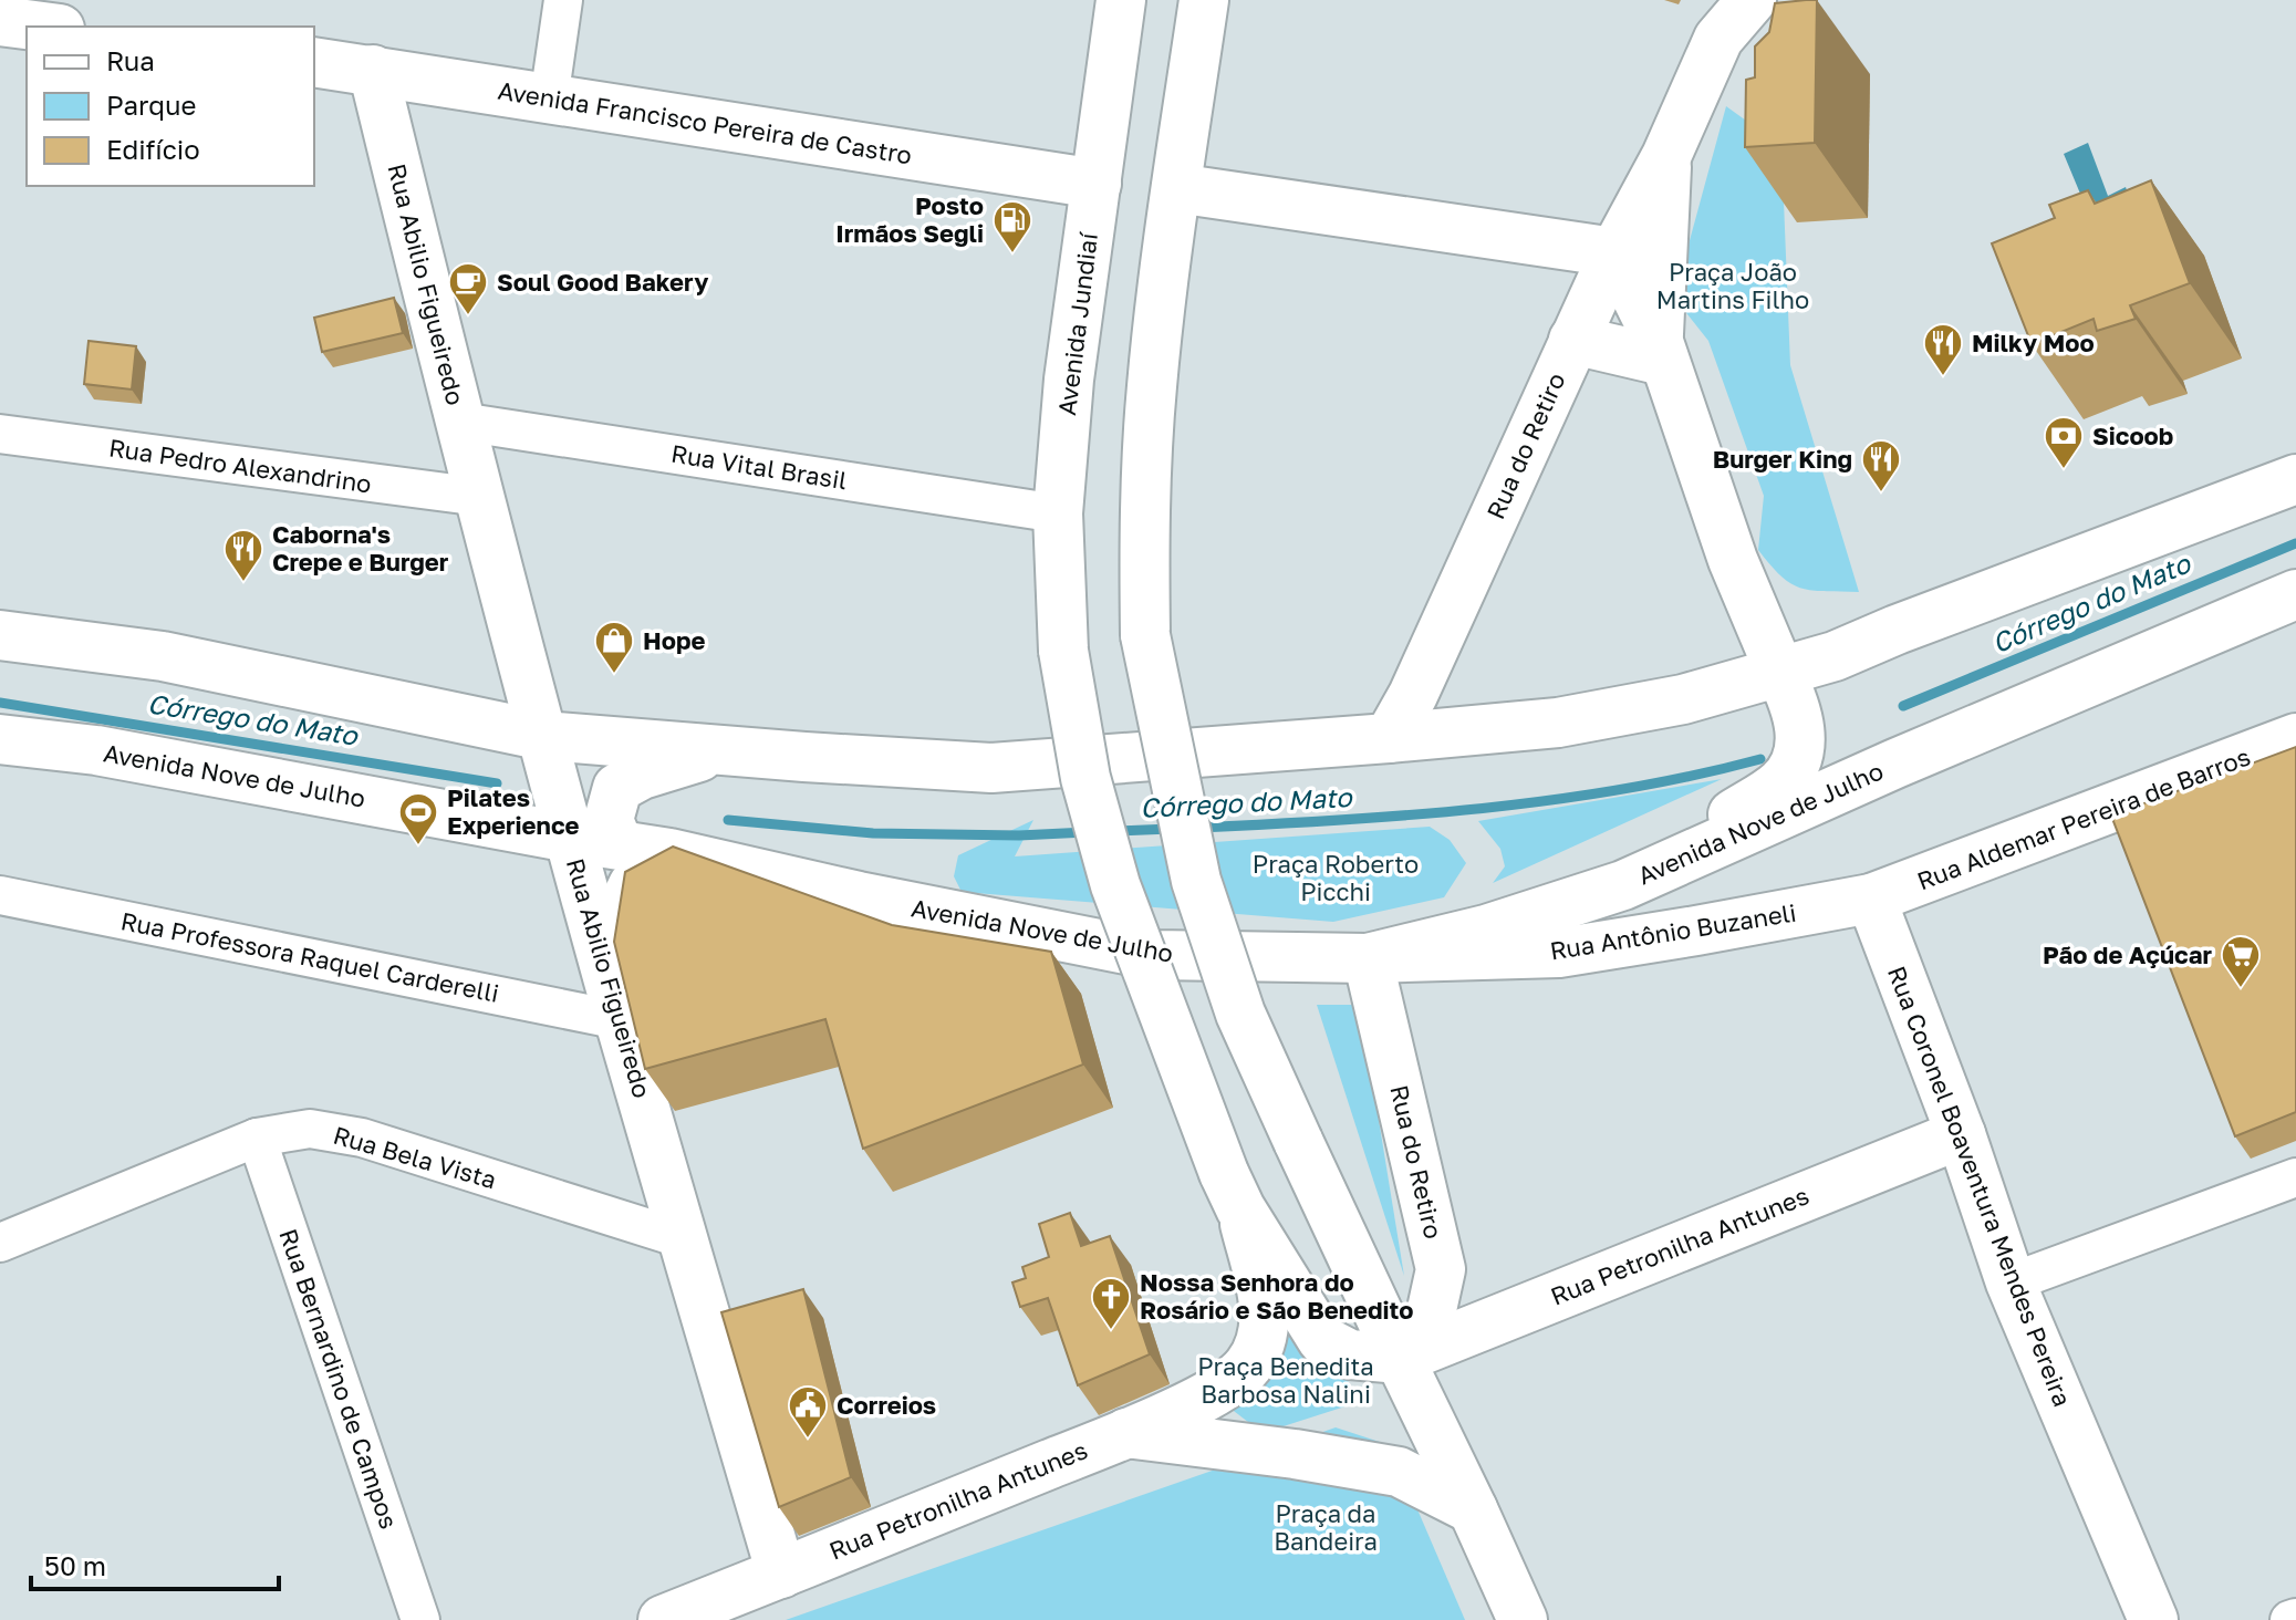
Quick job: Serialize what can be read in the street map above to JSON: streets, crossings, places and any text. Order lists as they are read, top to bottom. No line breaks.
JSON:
{"streets":{"main road":["Avenida Francisco Pereira de Castro","Rua Abilio Figueiredo","Avenida Jundiaí","Rua do Retiro","Avenida Nove de Julho","Rua Aldemar Pereira de Barros","Rua Antônio Buzaneli","Rua Coronel Boaventura Mendes Pereira","Rua Petronilha Antunes"],"street":["Rua Pedro Alexandrino","Rua Vital Brasil","Rua Professora Raquel Carderelli","Rua Bela Vista","Rua Bernardino de Campos"]},"crossings":[["Avenida Francisco Pereira de Castro","Rua Abilio Figueiredo"],["Avenida Francisco Pereira de Castro","Avenida Jundiaí"],["Rua Abilio Figueiredo","Rua Pedro Alexandrino"],["Rua Abilio Figueiredo","Rua Vital Brasil"],["Rua Abilio Figueiredo","Avenida Nove de Julho"],["Rua Abilio Figueiredo","Rua Professora Raquel Carderelli"],["Rua Abilio Figueiredo","Rua Bela Vista"],["Rua Abilio Figueiredo","Rua Petronilha Antunes"],["Avenida Jundiaí","Rua Vital Brasil"],["Avenida Jundiaí","Rua Petronilha Antunes"],["Rua do Retiro","Avenida Nove de Julho"],["Rua do Retiro","Rua Antônio Buzaneli"],["Rua do Retiro","Rua Petronilha Antunes"],["Avenida Nove de Julho","Rua Antônio Buzaneli"],["Rua Aldemar Pereira de Barros","Rua Antônio Buzaneli"],["Rua Aldemar Pereira de Barros","Rua Coronel Boaventura Mendes Pereira"],["Rua Antônio Buzaneli","Rua Coronel Boaventura Mendes Pereira"],["Rua Bela Vista","Rua Bernardino de Campos"],["Rua Coronel Boaventura Mendes Pereira","Rua Petronilha Antunes"]],"water":["Córrego do Mato"],"parks":["Praça João Martins Filho","Praça Roberto Picchi","Praça Benedita Barbosa Nalini","Praça da Bandeira"],"places":{"fuel station":["Posto Irmãos Segli"],"cafe":["Soul Good Bakery"],"restaurant":["Milky Moo","Burger King","Caborna's Crepe e Burger"],"bank":["Sicoob"],"shop":["Hope"],"sports":["Pilates Experience"],"supermarket":["Pão de Açúcar"],"church":["Nossa Senhora do Rosário e São Benedito"],"public building":["Correios"]},"legend":["Rua","Parque","Edifício"],"scale_bar":"50 m"}
